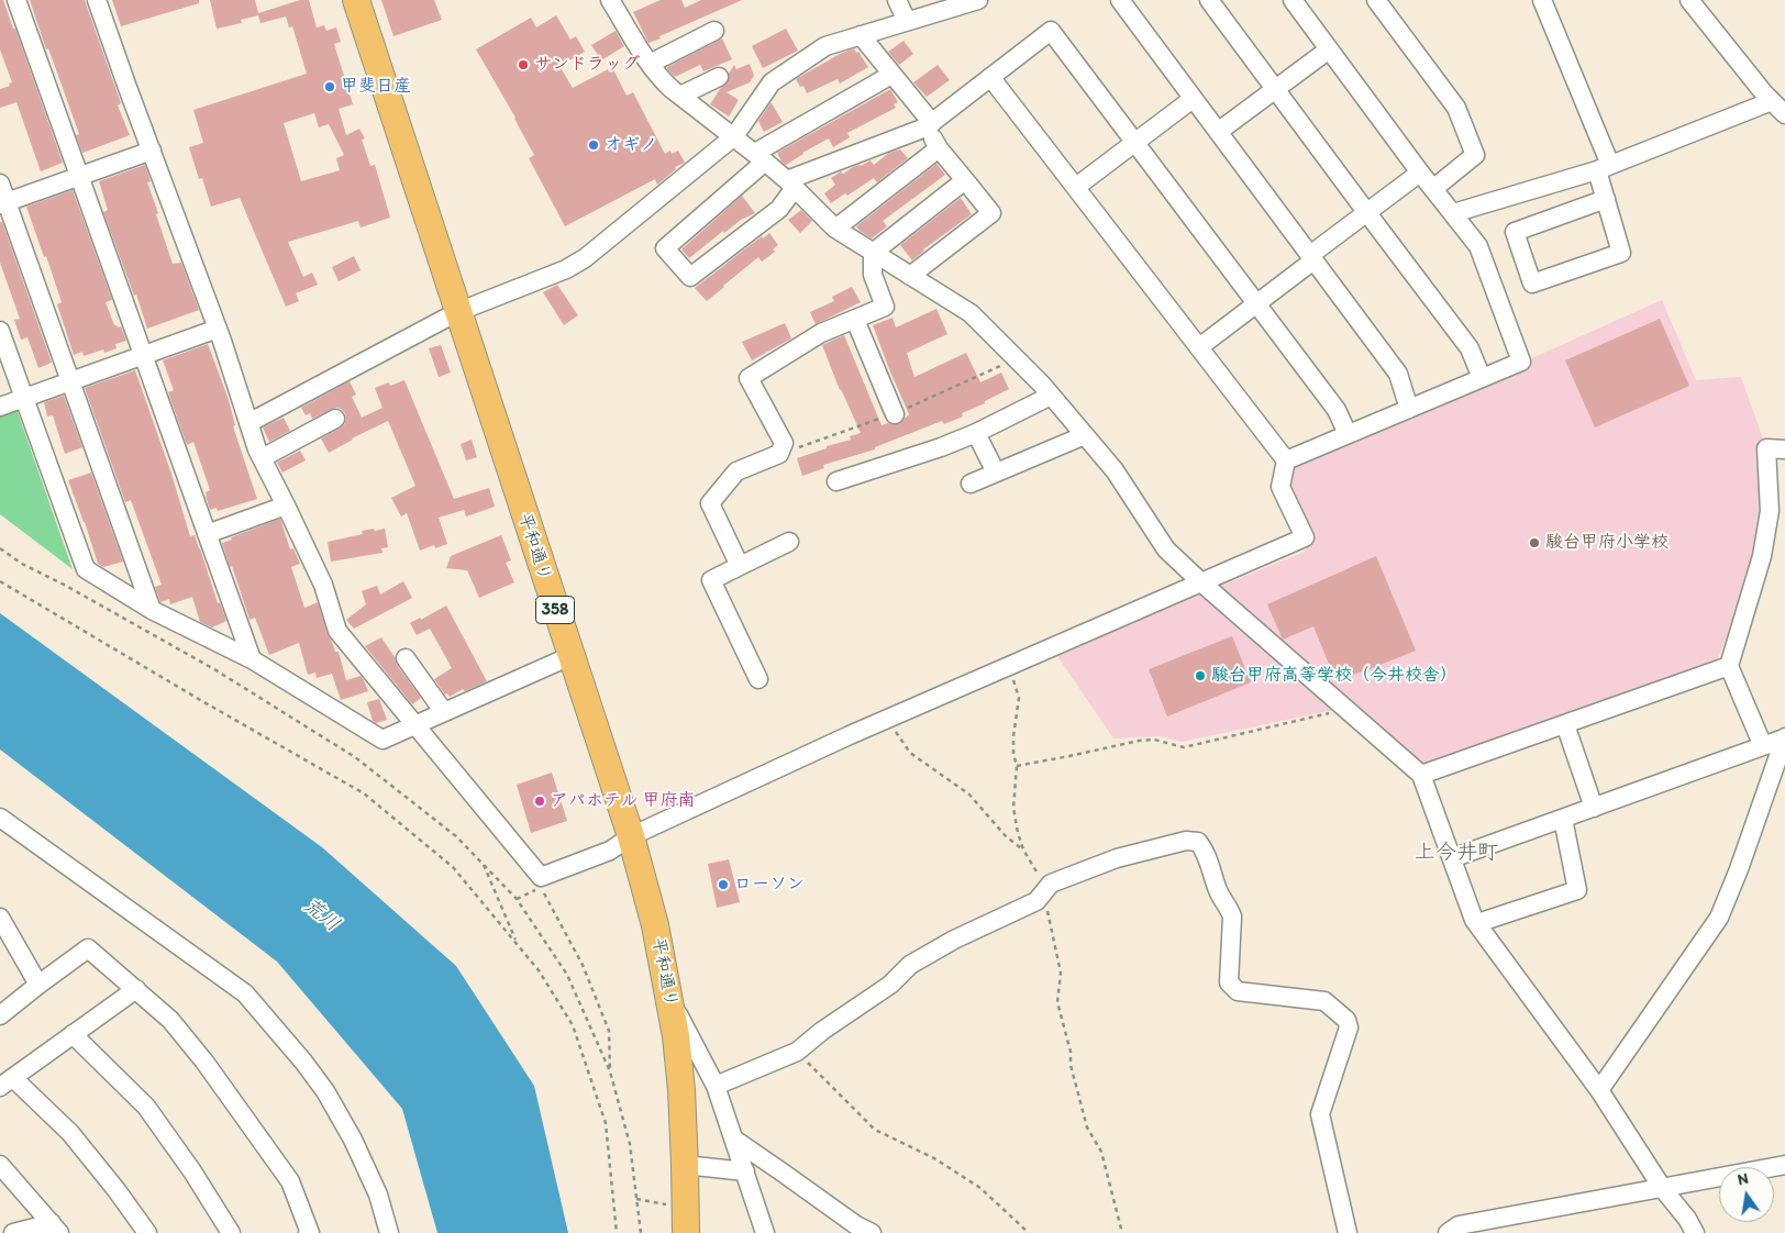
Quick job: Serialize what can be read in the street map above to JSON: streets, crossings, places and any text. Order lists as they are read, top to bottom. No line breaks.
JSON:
{"streets":{"highway":["平和通り","358"]},"districts":["上今井町"],"water":["荒川"],"places":["サンドラッグ","甲斐日産","オギノ","駿台甲府小学校","駿台甲府高等学校（今井校舎）","アパホテル 甲府南","ローソン"],"north":"top"}
